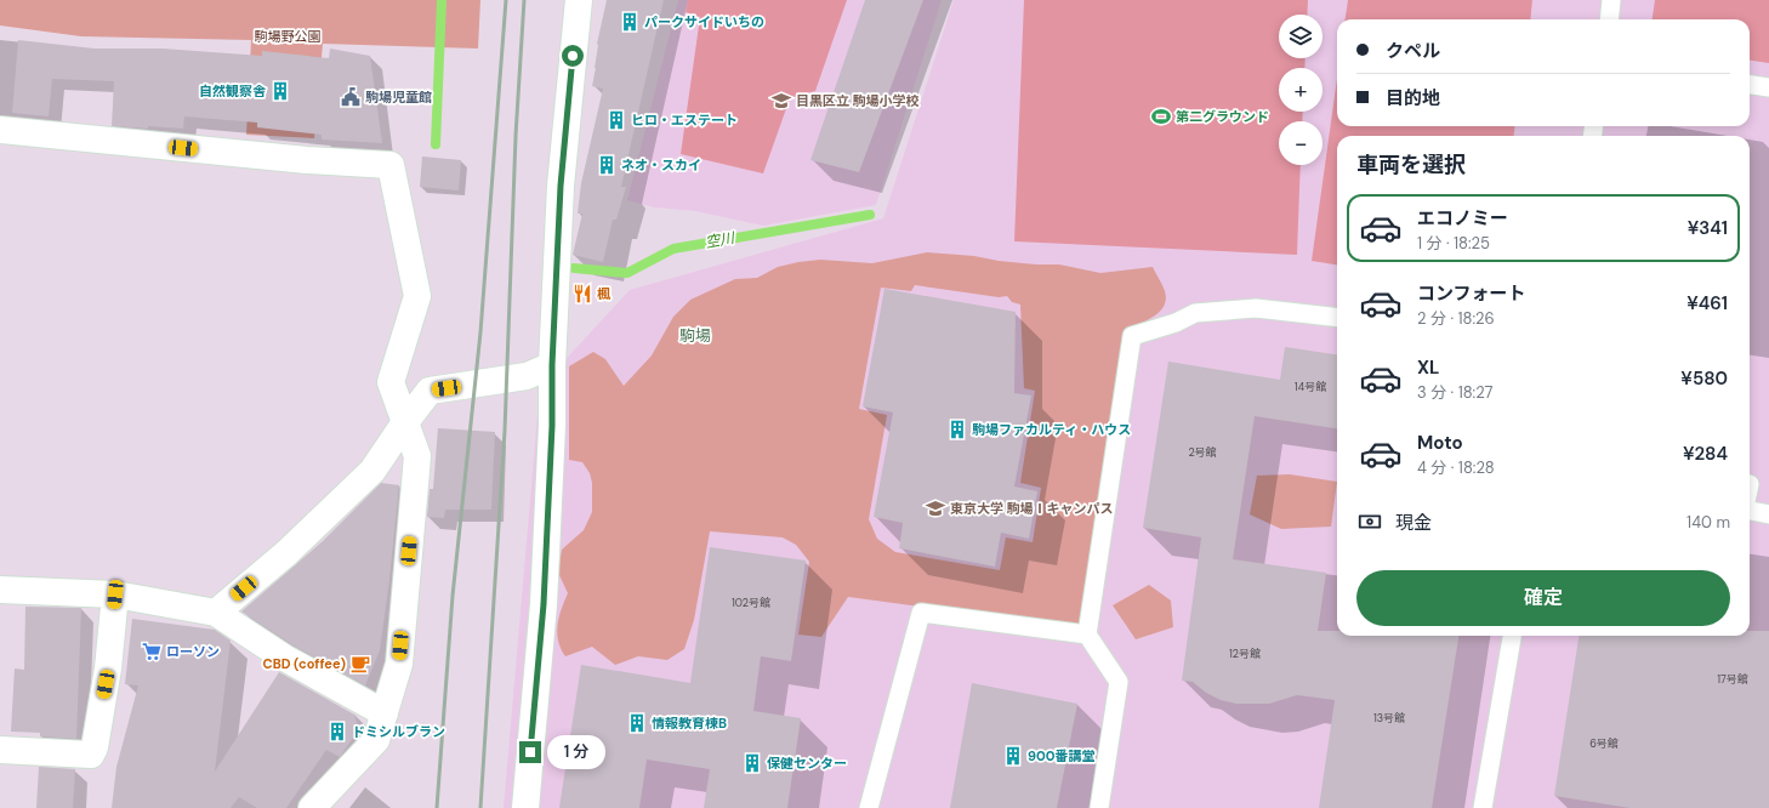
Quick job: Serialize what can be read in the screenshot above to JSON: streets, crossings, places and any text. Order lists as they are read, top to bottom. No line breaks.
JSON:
{"districts":["駒場"],"water":["空川"],"parks":["駒場野公園"],"places":{"building":["パークサイドいちの","自然観察舎","ヒロ・エステート","ネオ・スカイ","駒場ファカルティ・ハウス","情報教育棟B","ドミシルブラン","900番講堂","保健センター"],"public building":["駒場児童館"],"school or university":["目黒区立 駒場小学校","東京大学 駒場Ⅰキャンパス"],"sports":["第二グラウンド"],"restaurant":["楓"],"supermarket":["ローソン"],"cafe":["CBD (coffee)"]},"house_numbers":["14号館","2号館","102号館","12号館","17号館","13号館","6号館"],"page":{"map_buttons":["+","−"],"banner":["クペル","目的地"],"heading":"車両を選択","list":[{"name":"エコノミー","note":"1 分 · 18:25","value":"¥341"},{"name":"コンフォート","note":"2 分 · 18:26","value":"¥461"},{"name":"XL","note":"3 分 · 18:27","value":"¥580"},{"name":"Moto","note":"4 分 · 18:28","value":"¥284"}],"pay":["現金","140 m"],"buttons":"確定","bubble":"1 分"}}
